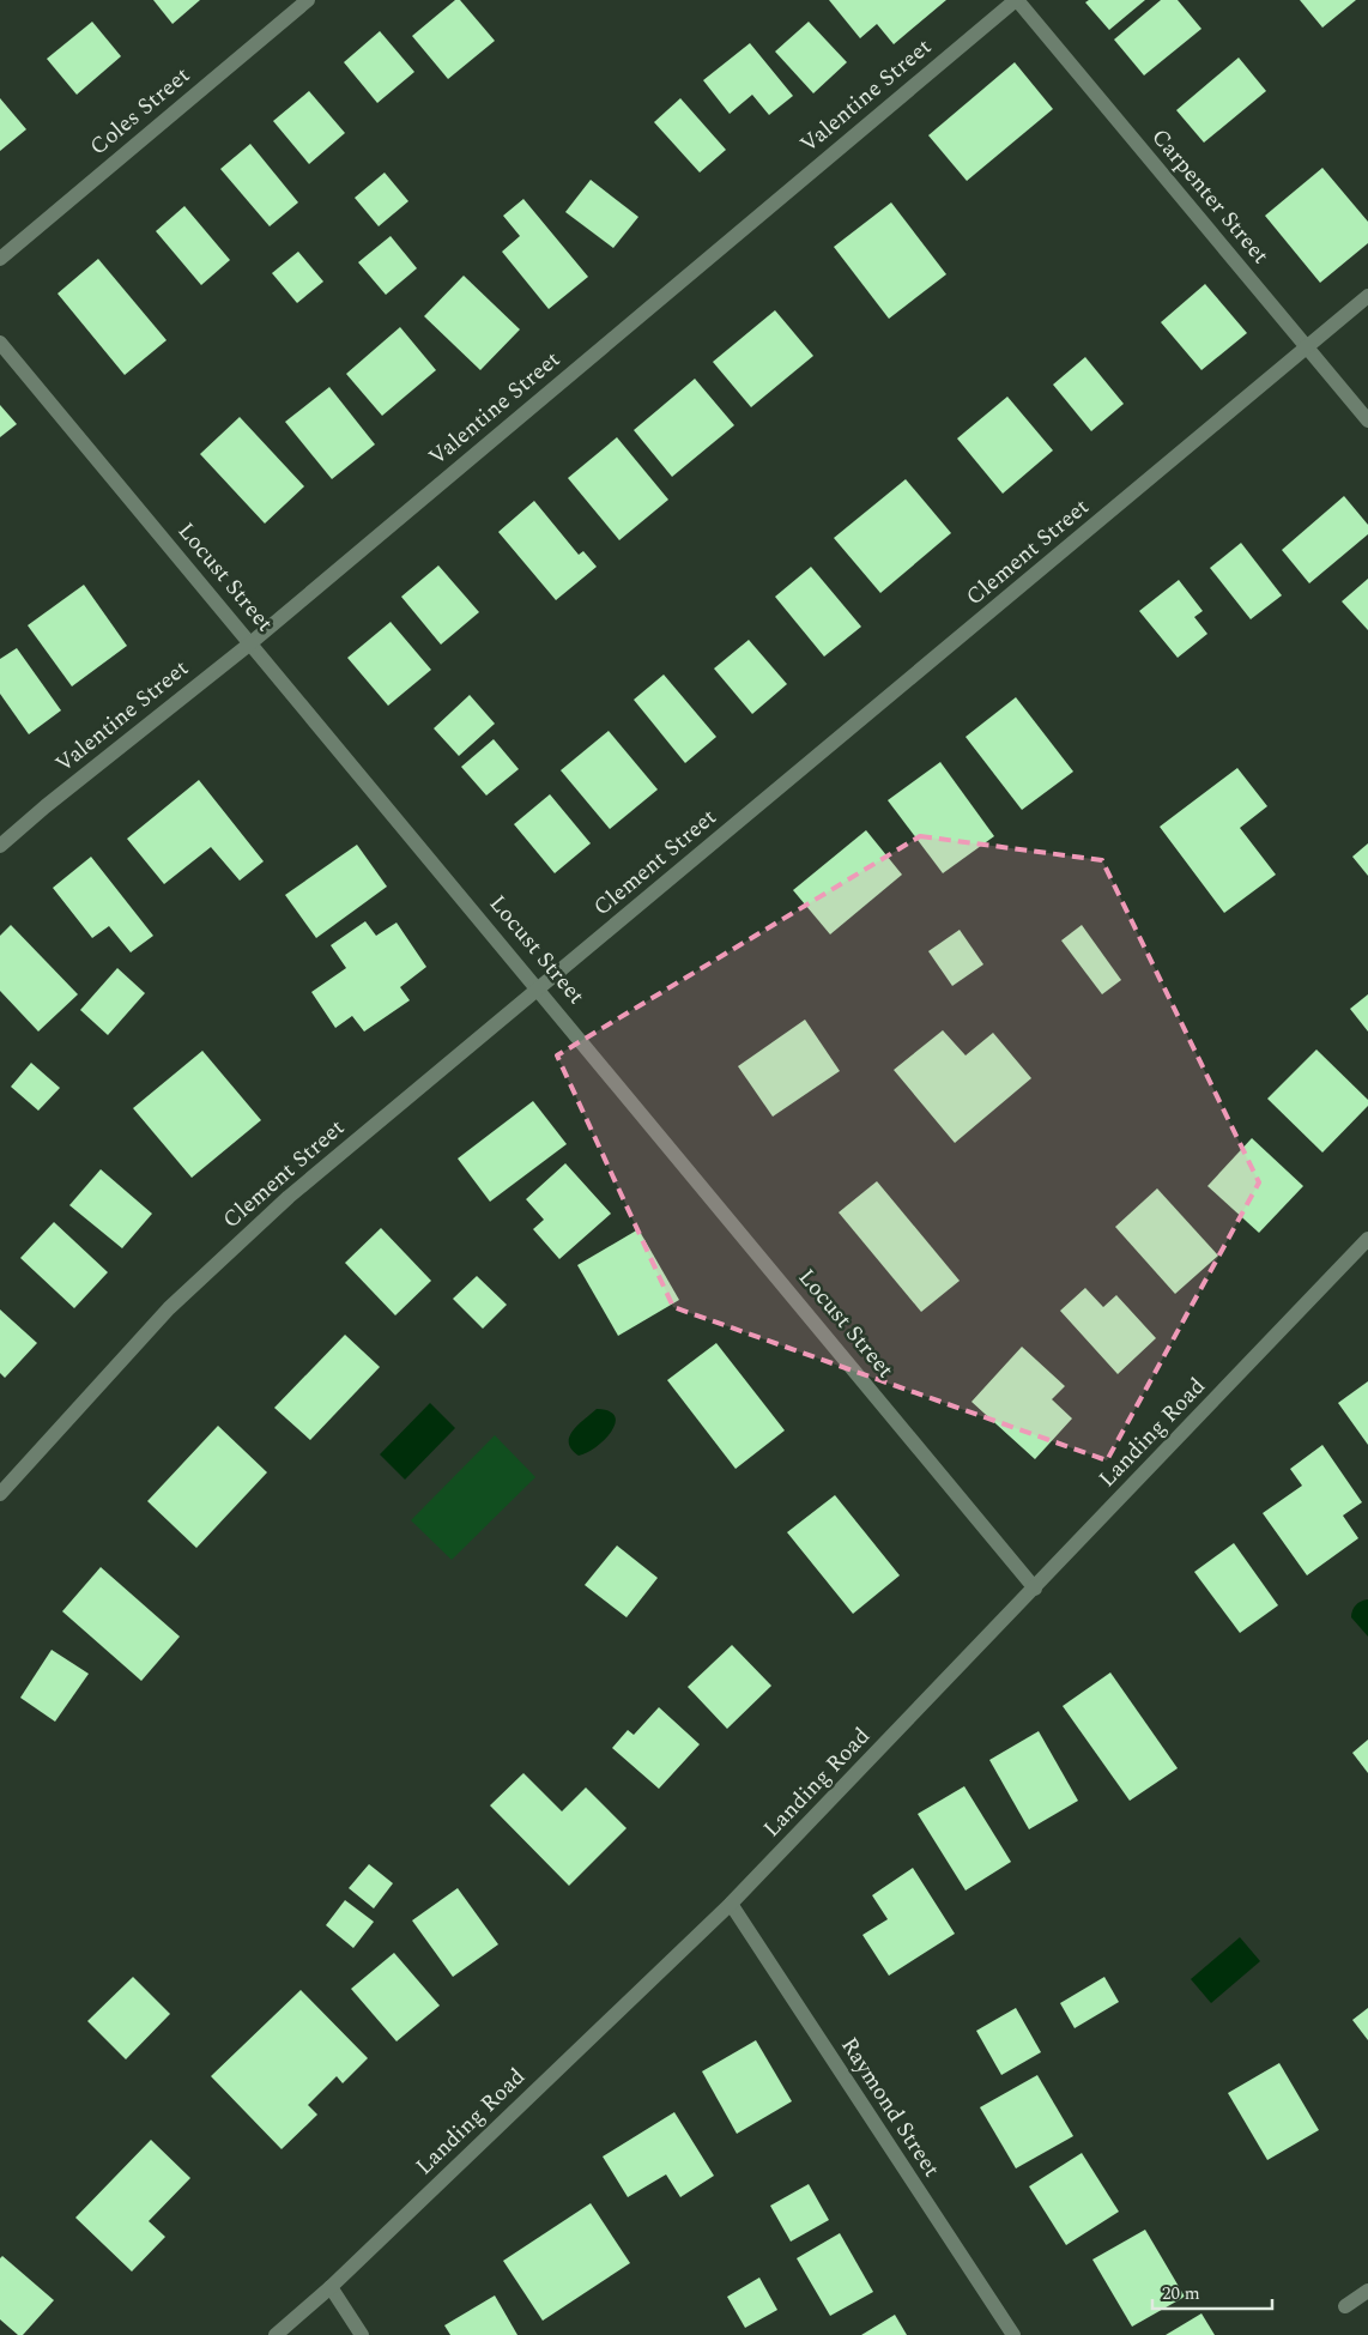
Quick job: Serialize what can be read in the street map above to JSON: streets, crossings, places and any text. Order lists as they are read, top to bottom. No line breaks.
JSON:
{"streets":{"street":["Valentine Street","Coles Street","Carpenter Street","Clement Street","Locust Street","Landing Road","Raymond Street"]},"crossings":[["Valentine Street","Carpenter Street"],["Valentine Street","Locust Street"],["Carpenter Street","Clement Street"],["Clement Street","Locust Street"],["Locust Street","Landing Road"],["Landing Road","Raymond Street"]],"scale_bar":"20 m"}
